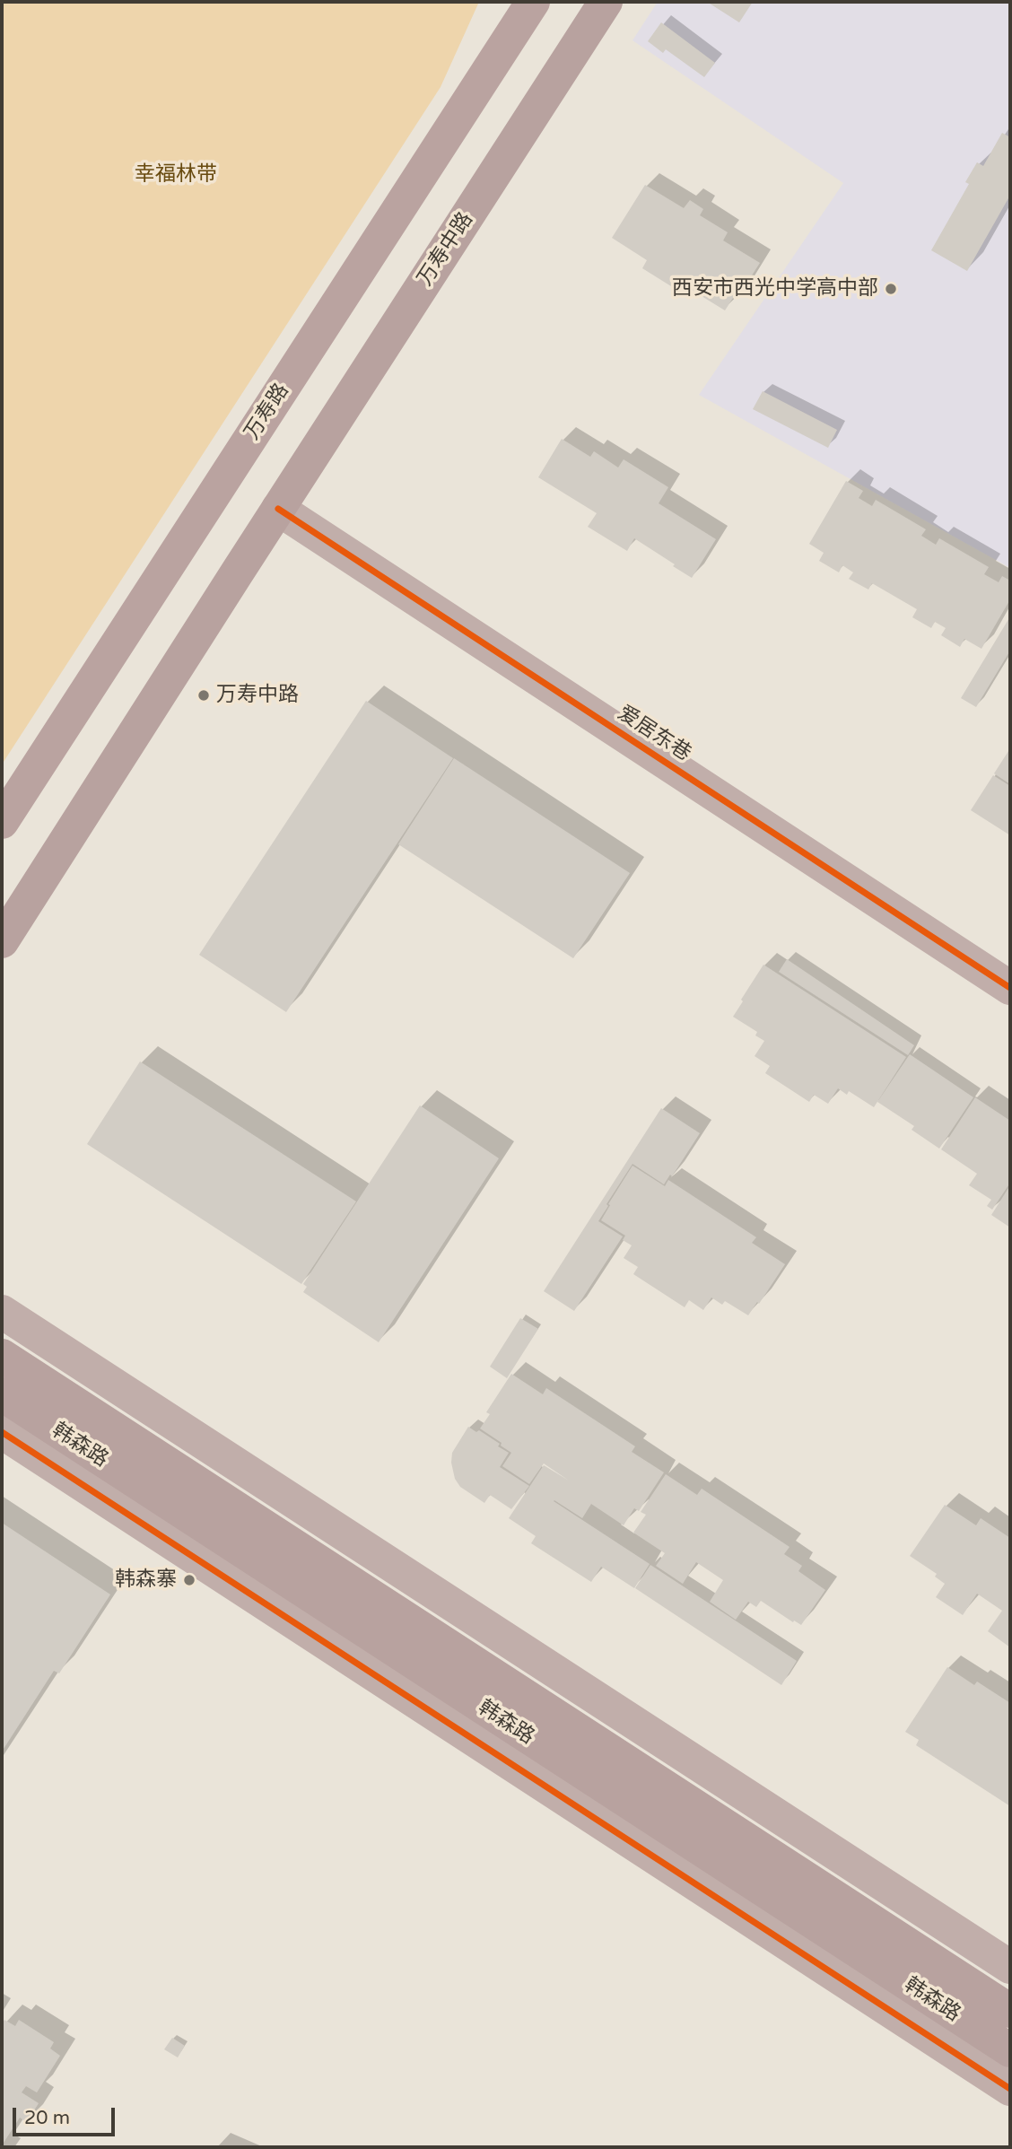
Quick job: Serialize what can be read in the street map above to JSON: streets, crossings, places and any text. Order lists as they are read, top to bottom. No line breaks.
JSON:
{"streets":{"main road":["万寿中路","万寿路","韩森路"],"street":["爱居东巷"]},"crossings":[["万寿中路","爱居东巷"]],"parks":["幸福林带"],"places":["西安市西光中学高中部","万寿中路","韩森寨"],"scale_bar":"20 m"}
